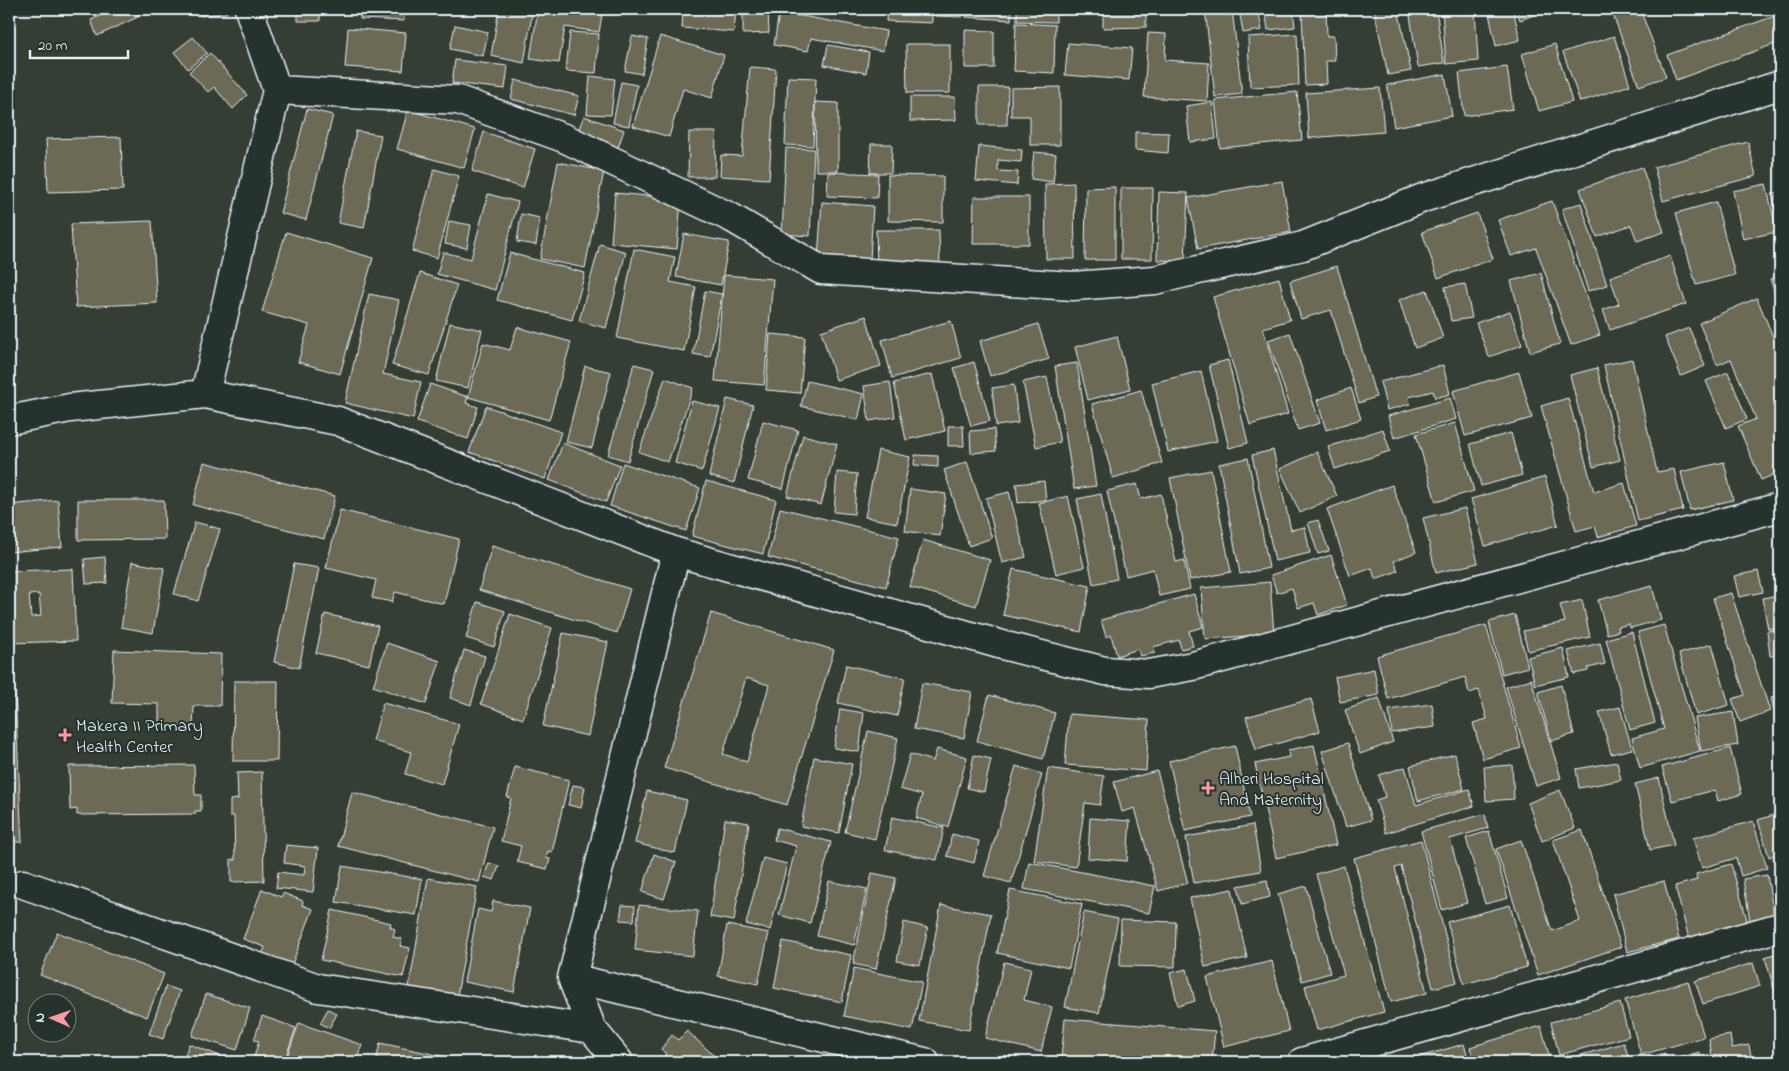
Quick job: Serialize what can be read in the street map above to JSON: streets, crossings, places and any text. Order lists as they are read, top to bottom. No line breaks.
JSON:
{"places":{"health":["Makera II Primary Health Center","Alheri Hospital And Maternity"]},"scale_bar":"20 m","north":"left"}
